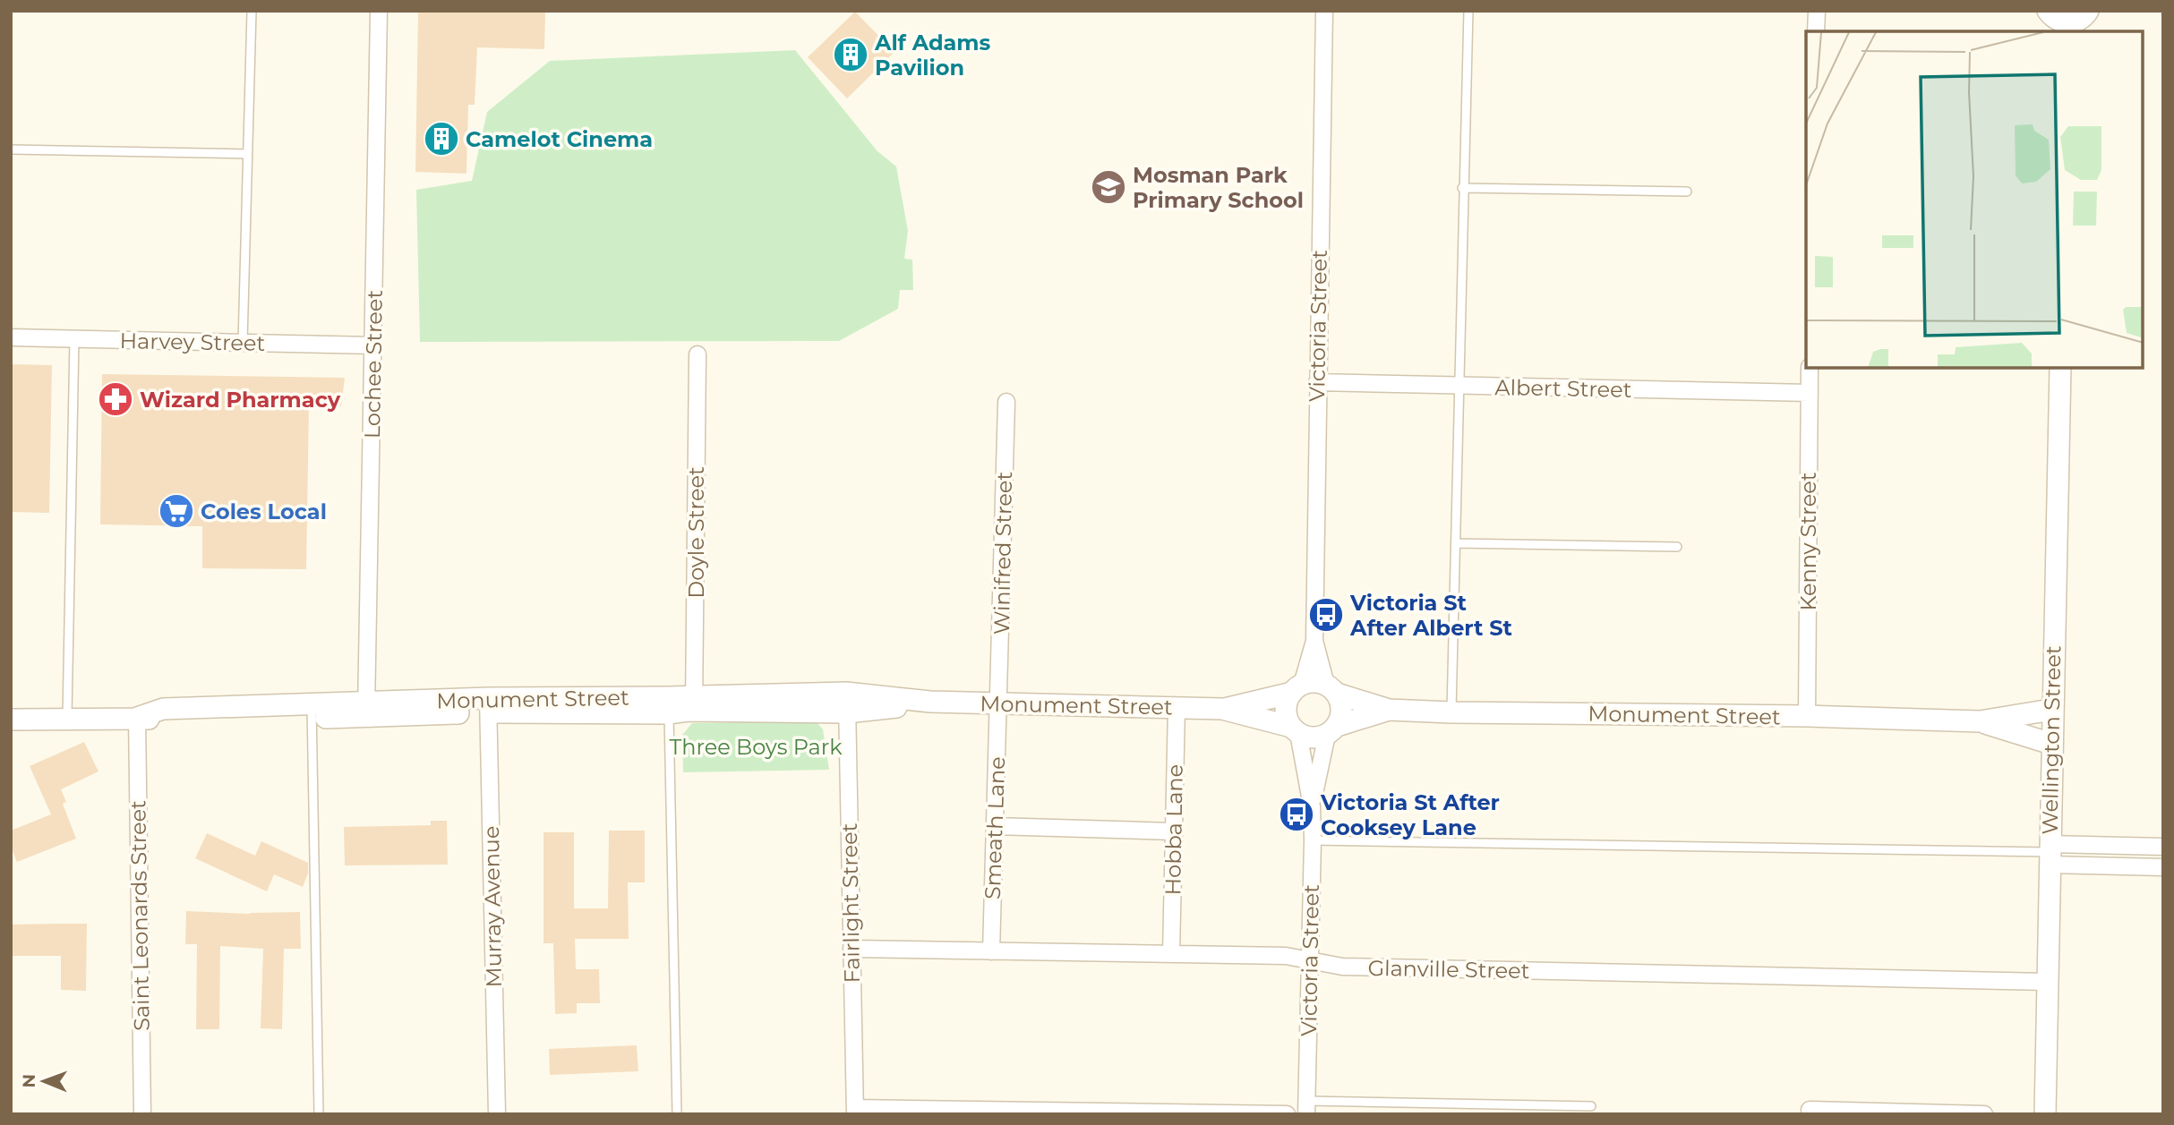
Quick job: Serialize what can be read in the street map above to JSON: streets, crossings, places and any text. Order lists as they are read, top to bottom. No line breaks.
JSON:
{"streets":{"street":["Victoria Street","Harvey Street","Lochee Street","Albert Street","Doyle Street","Kenny Street","Winifred Street","Monument Street","Wellington Street","Smeath Lane","Hobba Lane","Fairlight Street","Murray Avenue","Saint Leonards Street","Glanville Street"]},"crossings":[["Victoria Street","Albert Street"],["Victoria Street","Monument Street"],["Victoria Street","Glanville Street"],["Harvey Street","Lochee Street"],["Lochee Street","Monument Street"],["Albert Street","Kenny Street"],["Doyle Street","Monument Street"],["Kenny Street","Monument Street"],["Winifred Street","Monument Street"],["Winifred Street","Smeath Lane"],["Monument Street","Wellington Street"],["Monument Street","Smeath Lane"],["Monument Street","Hobba Lane"],["Monument Street","Fairlight Street"],["Monument Street","Murray Avenue"],["Monument Street","Saint Leonards Street"],["Wellington Street","Glanville Street"],["Smeath Lane","Glanville Street"],["Hobba Lane","Glanville Street"],["Fairlight Street","Glanville Street"]],"parks":["Three Boys Park"],"places":{"building":["Alf Adams Pavilion","Camelot Cinema"],"school or university":["Mosman Park Primary School"],"pharmacy":["Wizard Pharmacy"],"supermarket":["Coles Local"],"bus stop":["Victoria St After Albert St","Victoria St After Cooksey Lane"]},"north":"left"}
